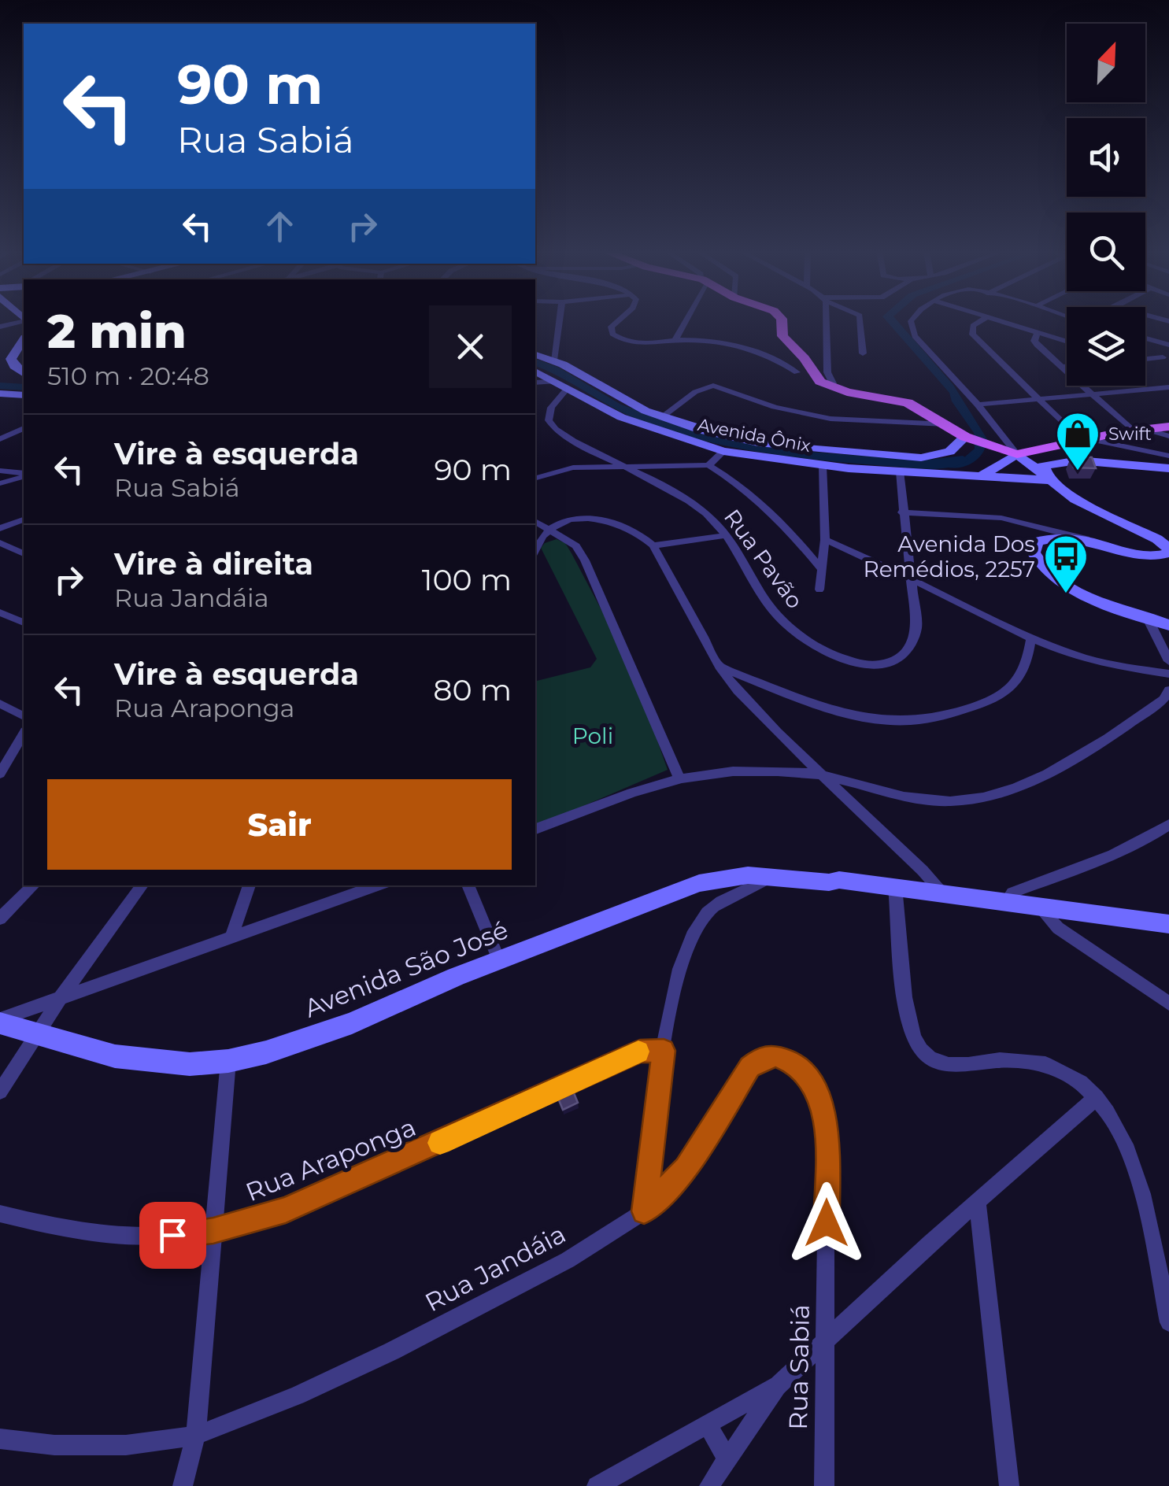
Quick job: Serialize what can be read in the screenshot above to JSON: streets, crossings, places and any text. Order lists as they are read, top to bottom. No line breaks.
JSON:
{"streets":{"main road":["Avenida Ônix","Avenida São José"],"street":["Rua Pavão","Rua Araponga","Rua Jandáia","Rua Sabiá"]},"crossings":[["Avenida Ônix","Rua Pavão"],["Rua Jandáia","Rua Sabiá"]],"parks":["Poli"],"places":{"shop":["Swift"],"bus stop":["Avenida Dos Remédios, 2257"]},"north":"top right","page":{"turn":["90 m","Rua Sabiá"],"heading":["2 min","510 m · 20:48"],"list":[{"name":"Vire à esquerda","note":"Rua Sabiá","value":"90 m"},{"name":"Vire à direita","note":"Rua Jandáia","value":"100 m"},{"name":"Vire à esquerda","note":"Rua Araponga","value":"80 m"}],"buttons":"Sair"}}
